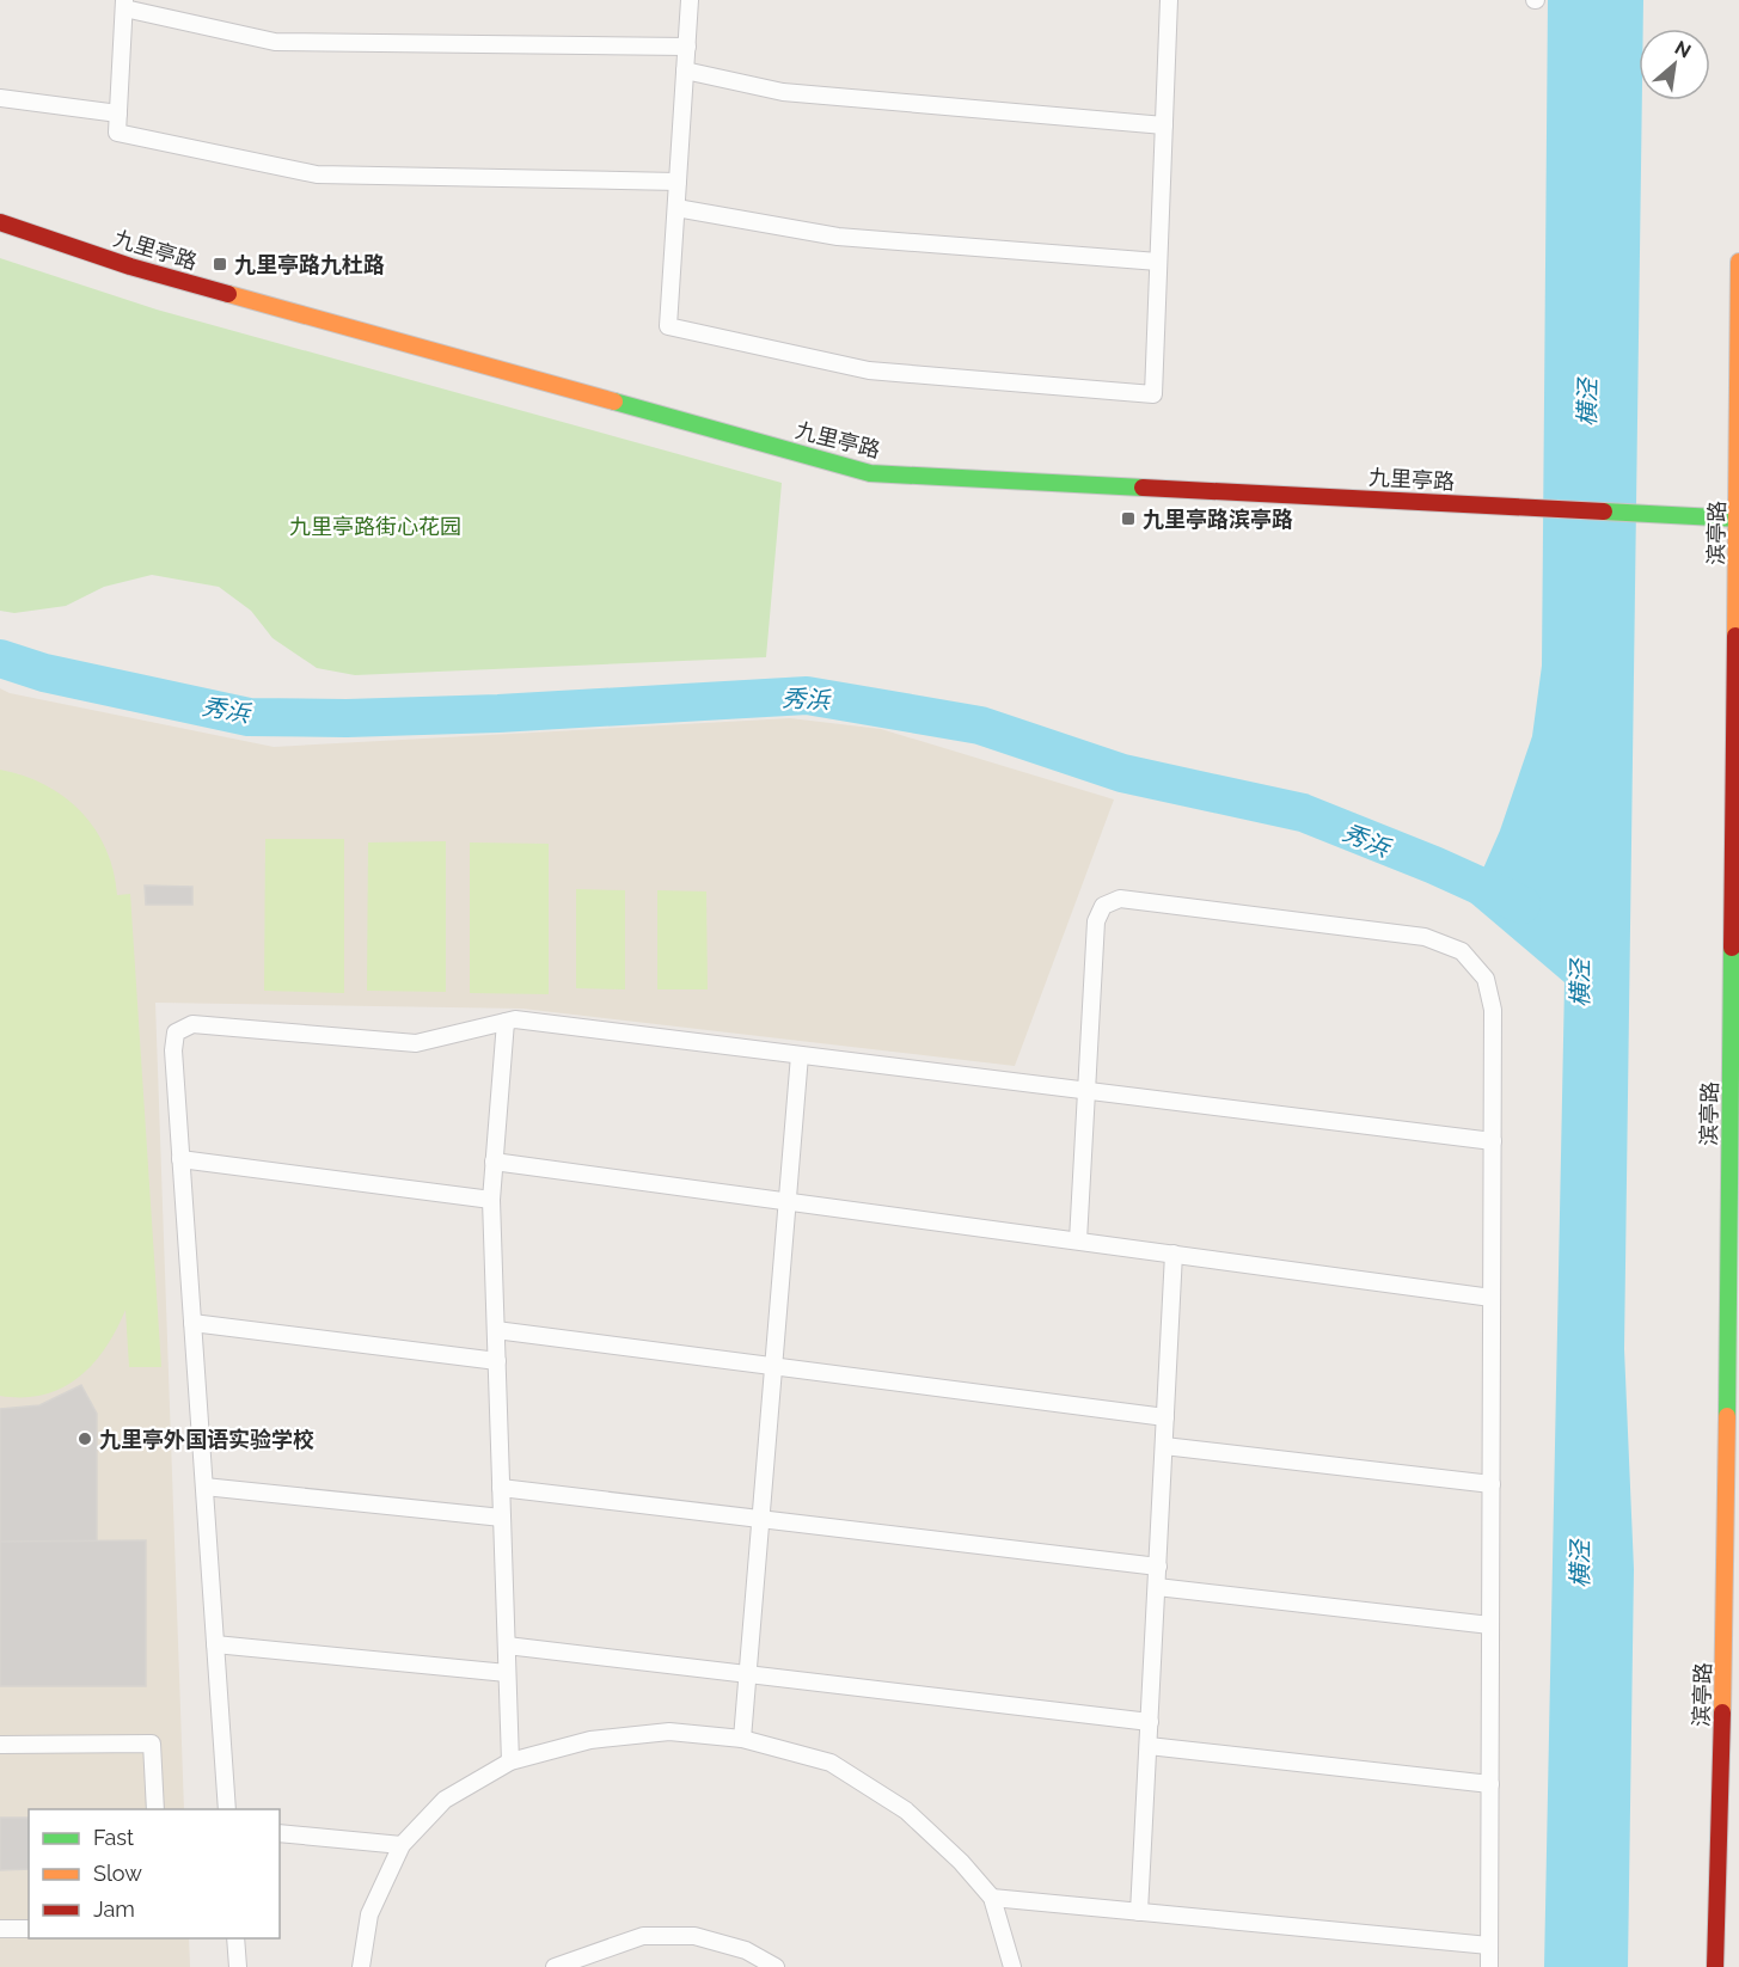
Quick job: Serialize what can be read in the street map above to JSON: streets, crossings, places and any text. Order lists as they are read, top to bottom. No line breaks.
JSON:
{"streets":{"street":["九里亭路","滨亭路"]},"crossings":[["九里亭路","滨亭路"]],"water":["横泾","秀浜"],"parks":["九里亭路街心花园"],"places":{"transit":["九里亭路九杜路","九里亭路滨亭路"],"other":["九里亭外国语实验学校"]},"legend":["Fast","Slow","Jam"],"north":"top right"}
